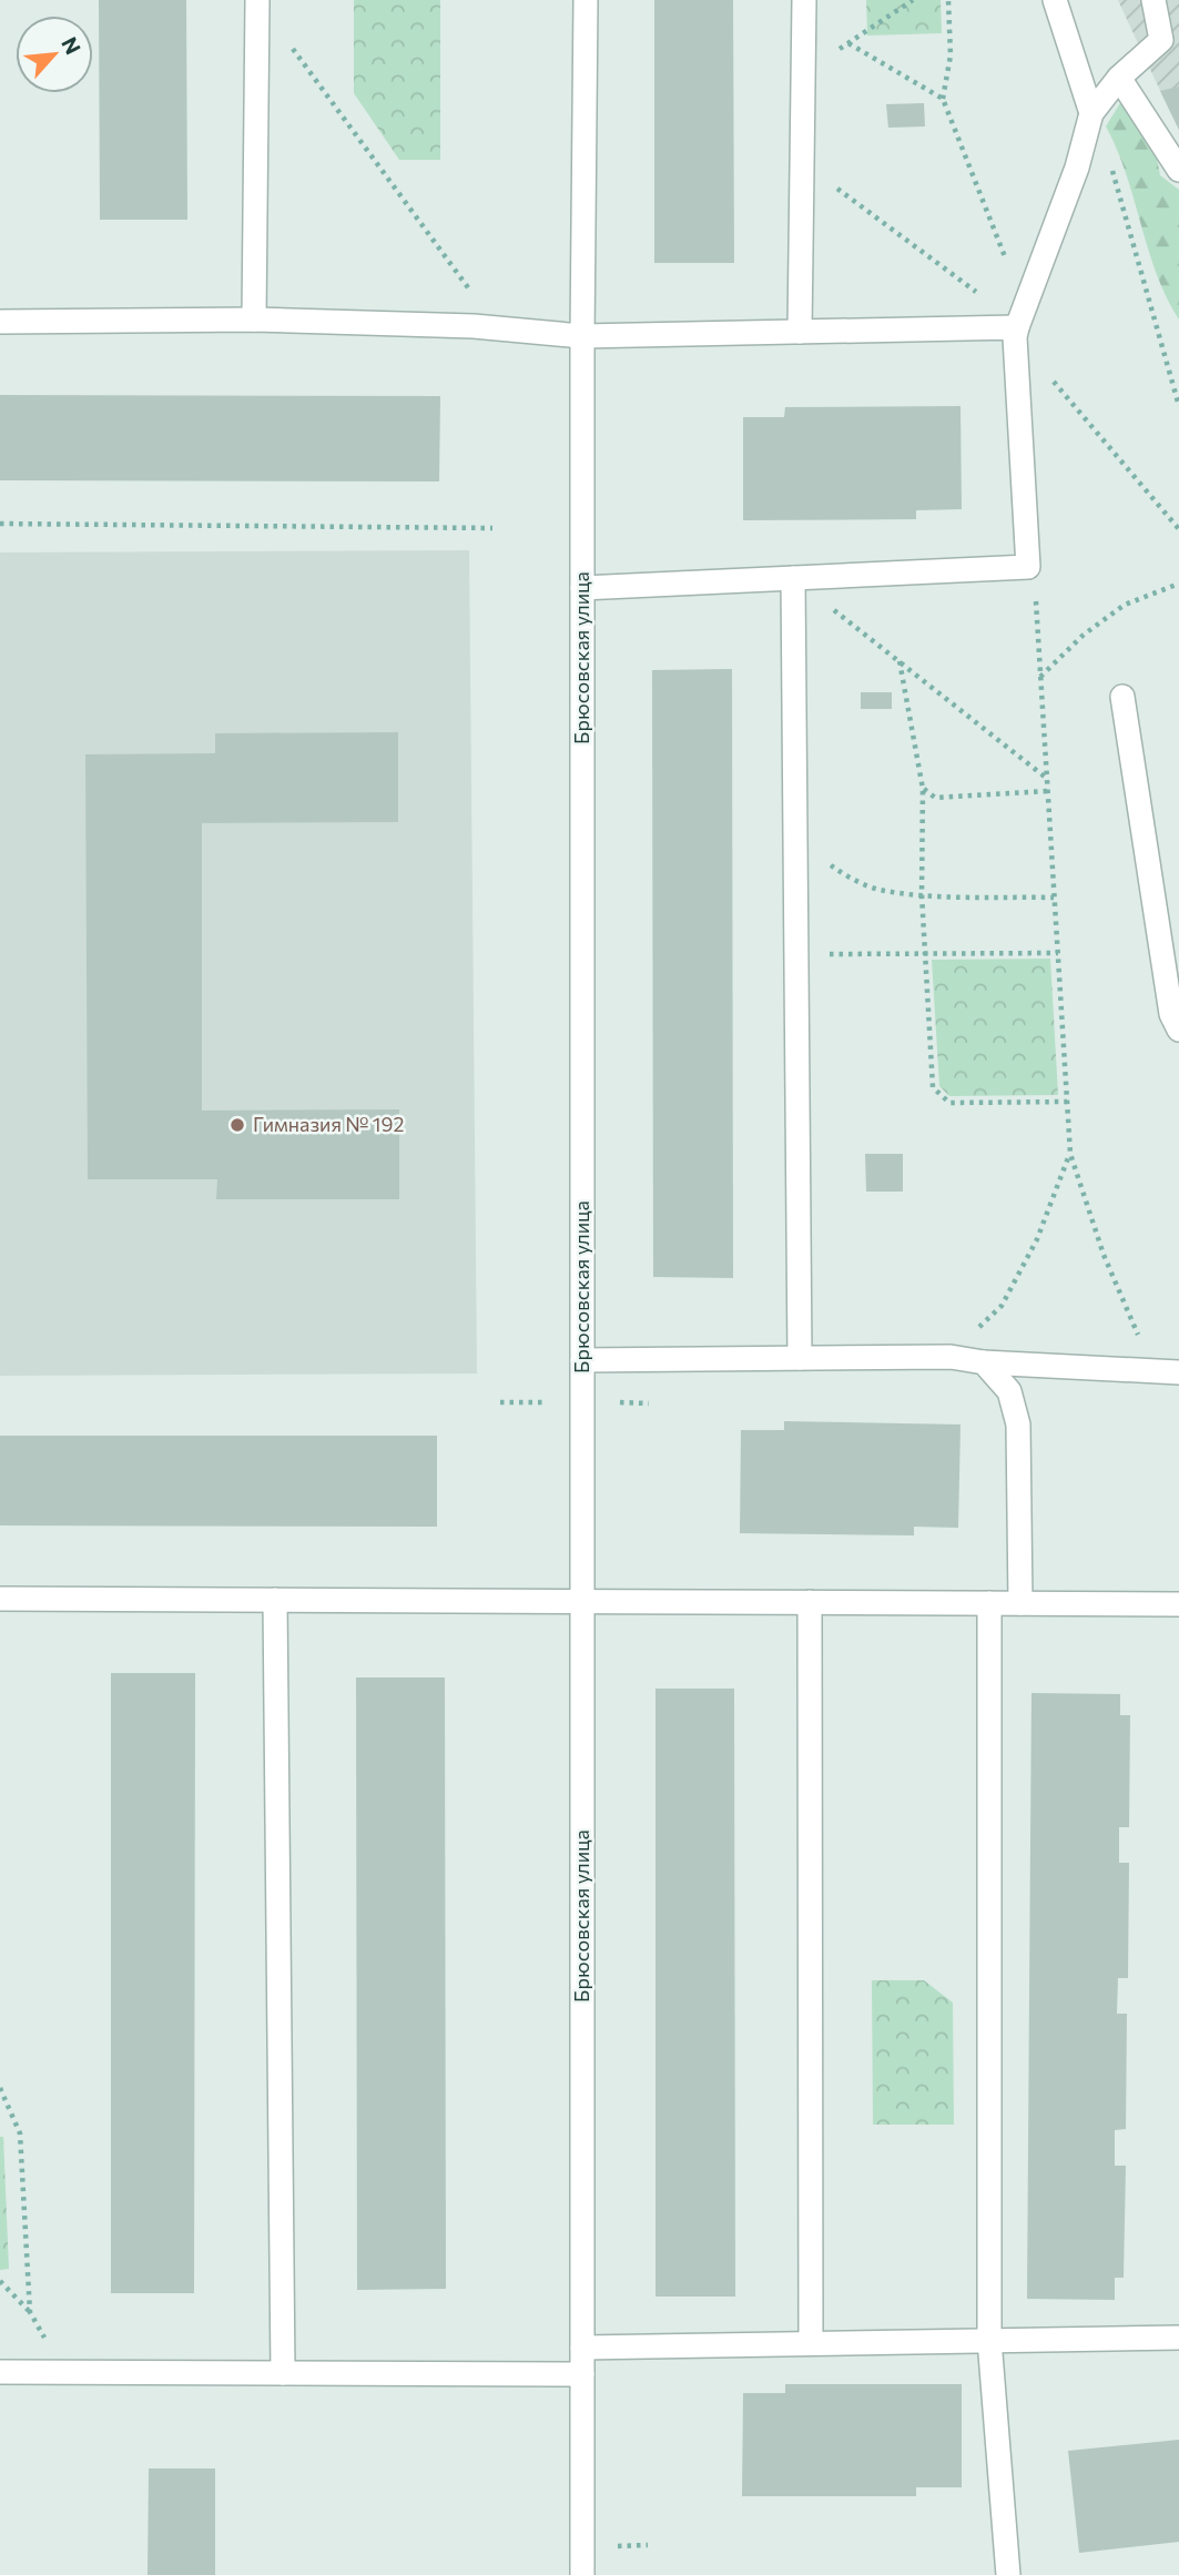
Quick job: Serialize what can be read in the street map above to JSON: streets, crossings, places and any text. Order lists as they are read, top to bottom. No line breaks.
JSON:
{"streets":{"street":["Брюсовская улица"]},"places":["Гимназия № 192"],"north":"top right"}
